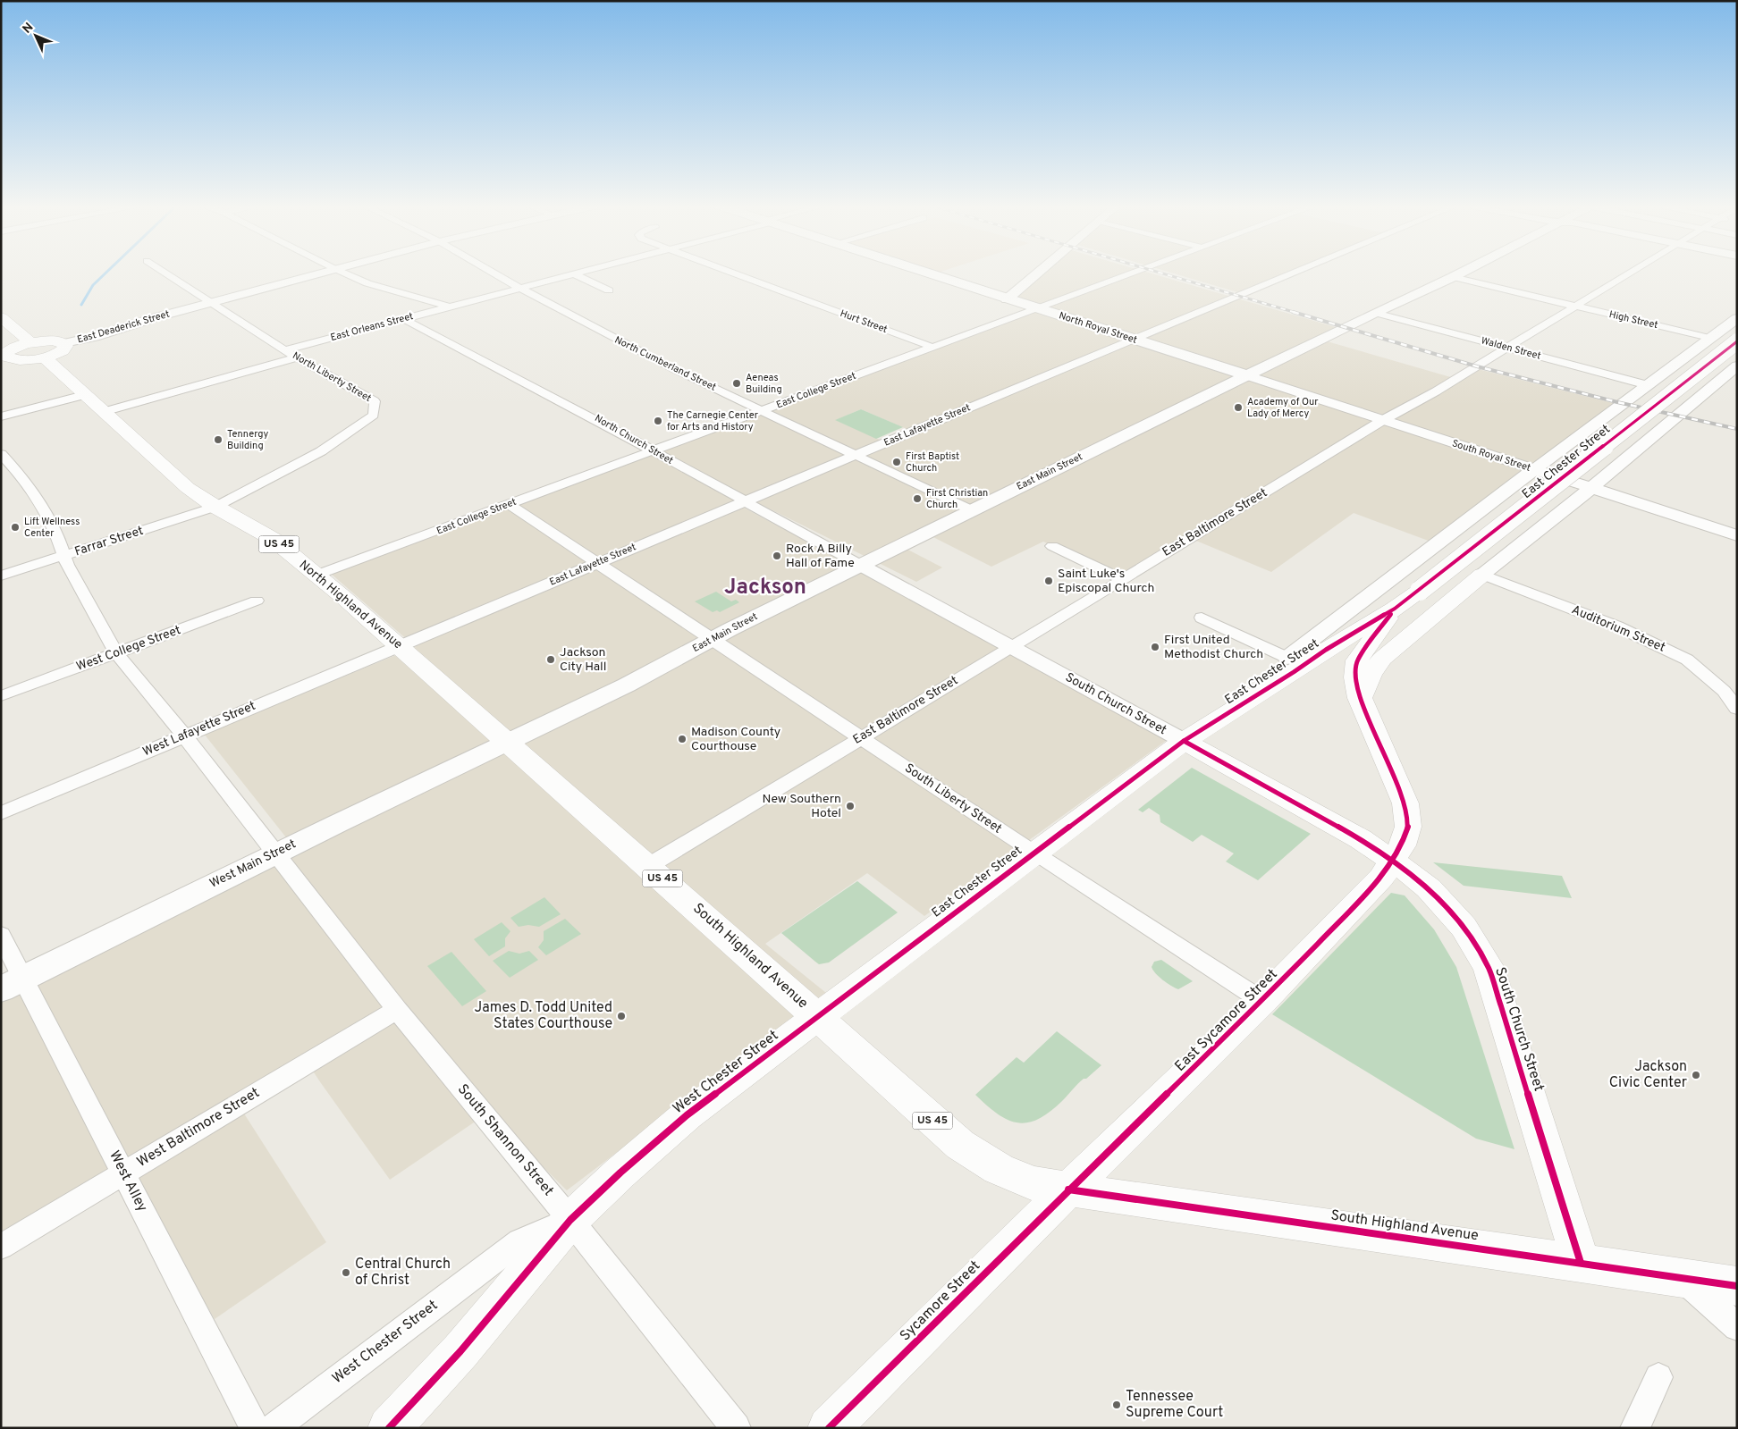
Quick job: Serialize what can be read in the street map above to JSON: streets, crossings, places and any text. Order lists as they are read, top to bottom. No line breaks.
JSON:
{"streets":{"main road":["North Royal Street","East Chester Street","East Main Street","US 45","North Highland Avenue","South Church Street","West Main Street","South Highland Avenue","East Sycamore Street","West Chester Street","Sycamore Street"],"street":["High Street","Hurt Street","East Deaderick Street","East Orleans Street","Walden Street","North Cumberland Street","North Liberty Street","East College Street","East Lafayette Street","North Church Street","South Royal Street","East Baltimore Street","Farrar Street","Auditorium Street","West College Street","West Lafayette Street","South Liberty Street","West Baltimore Street","South Shannon Street","West Alley"]},"crossings":[["High Street","East Main Street"],["High Street","East Baltimore Street"],["Hurt Street","East College Street"],["East Deaderick Street","North Liberty Street"],["East Orleans Street","North Cumberland Street"],["East Orleans Street","North Liberty Street"],["East Orleans Street","North Church Street"],["North Royal Street","East College Street"],["North Royal Street","East Lafayette Street"],["North Royal Street","South Royal Street"],["North Royal Street","East Main Street"],["Walden Street","East Main Street"],["Walden Street","East Baltimore Street"],["North Cumberland Street","East College Street"],["North Cumberland Street","East Lafayette Street"],["North Cumberland Street","East Main Street"],["North Liberty Street","Farrar Street"],["North Liberty Street","North Highland Avenue"],["East College Street","North Church Street"],["East College Street","North Highland Avenue"],["East Lafayette Street","North Church Street"],["East Lafayette Street","North Highland Avenue"],["East Lafayette Street","West Lafayette Street"],["North Church Street","East Main Street"],["North Church Street","South Church Street"],["South Royal Street","East Main Street"],["South Royal Street","East Baltimore Street"],["East Chester Street","South Church Street"],["East Chester Street","South Liberty Street"],["East Chester Street","South Highland Avenue"],["East Chester Street","East Sycamore Street"],["East Chester Street","West Chester Street"],["East Main Street","North Highland Avenue"],["East Main Street","South Church Street"],["East Main Street","South Liberty Street"],["East Main Street","West Main Street"],["East Main Street","South Highland Avenue"],["East Baltimore Street","South Church Street"],["East Baltimore Street","South Liberty Street"],["East Baltimore Street","South Highland Avenue"],["Farrar Street","North Highland Avenue"],["Farrar Street","South Shannon Street"],["North Highland Avenue","West Lafayette Street"],["North Highland Avenue","West Main Street"],["North Highland Avenue","South Highland Avenue"],["West College Street","South Shannon Street"],["South Church Street","South Highland Avenue"],["South Church Street","East Sycamore Street"],["West Lafayette Street","South Shannon Street"],["South Liberty Street","East Sycamore Street"],["West Main Street","South Highland Avenue"],["West Main Street","South Shannon Street"],["West Main Street","West Alley"],["South Highland Avenue","East Sycamore Street"],["South Highland Avenue","West Chester Street"],["South Highland Avenue","Sycamore Street"],["East Sycamore Street","Sycamore Street"],["West Chester Street","South Shannon Street"],["West Baltimore Street","South Shannon Street"],["West Baltimore Street","West Alley"]],"districts":["Jackson"],"places":["Aeneas Building","Academy of Our Lady of Mercy","The Carnegie Center for Arts and History","Tennergy Building","First Baptist Church","First Christian Church","Lift Wellness Center","Rock A Billy Hall of Fame","Saint Luke's Episcopal Church","First United Methodist Church","Jackson City Hall","Madison County Courthouse","New Southern Hotel","James D. Todd United States Courthouse","Jackson Civic Center","Central Church of Christ","Tennessee Supreme Court"],"north":"top left"}
